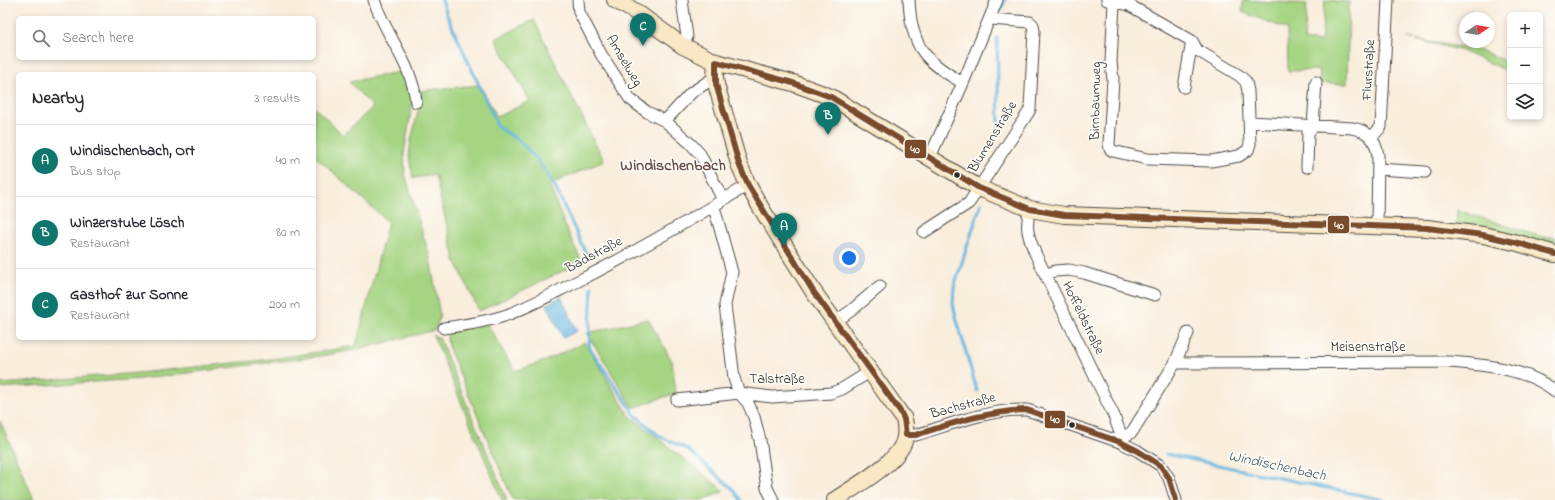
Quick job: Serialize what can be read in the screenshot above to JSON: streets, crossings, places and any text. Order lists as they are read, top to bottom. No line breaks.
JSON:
{"streets":{"street":["Amselweg","Flurstraße","Birnbaumweg","Blumenstraße","Badstraße","Hoffeldstraße","Meisenstraße","Talstraße","Bachstraße"]},"crossings":[["Amselweg","Badstraße"],["Amselweg","Talstraße"],["Hoffeldstraße","Bachstraße"]],"districts":["Windischenbach"],"water":["Windischenbach"],"lines":["transit line 40"],"north":"right","page":{"map_buttons":["+","−"],"pins":["C","B","A"],"search":"Search here","heading":["Nearby","3 results"],"list":[{"mark":"A","name":"Windischenbach, Ort","note":"Bus stop","value":"40 m"},{"mark":"B","name":"Winzerstube Lösch","note":"Restaurant","value":"80 m"},{"mark":"C","name":"Gasthof zur Sonne","note":"Restaurant","value":"200 m"}]}}
